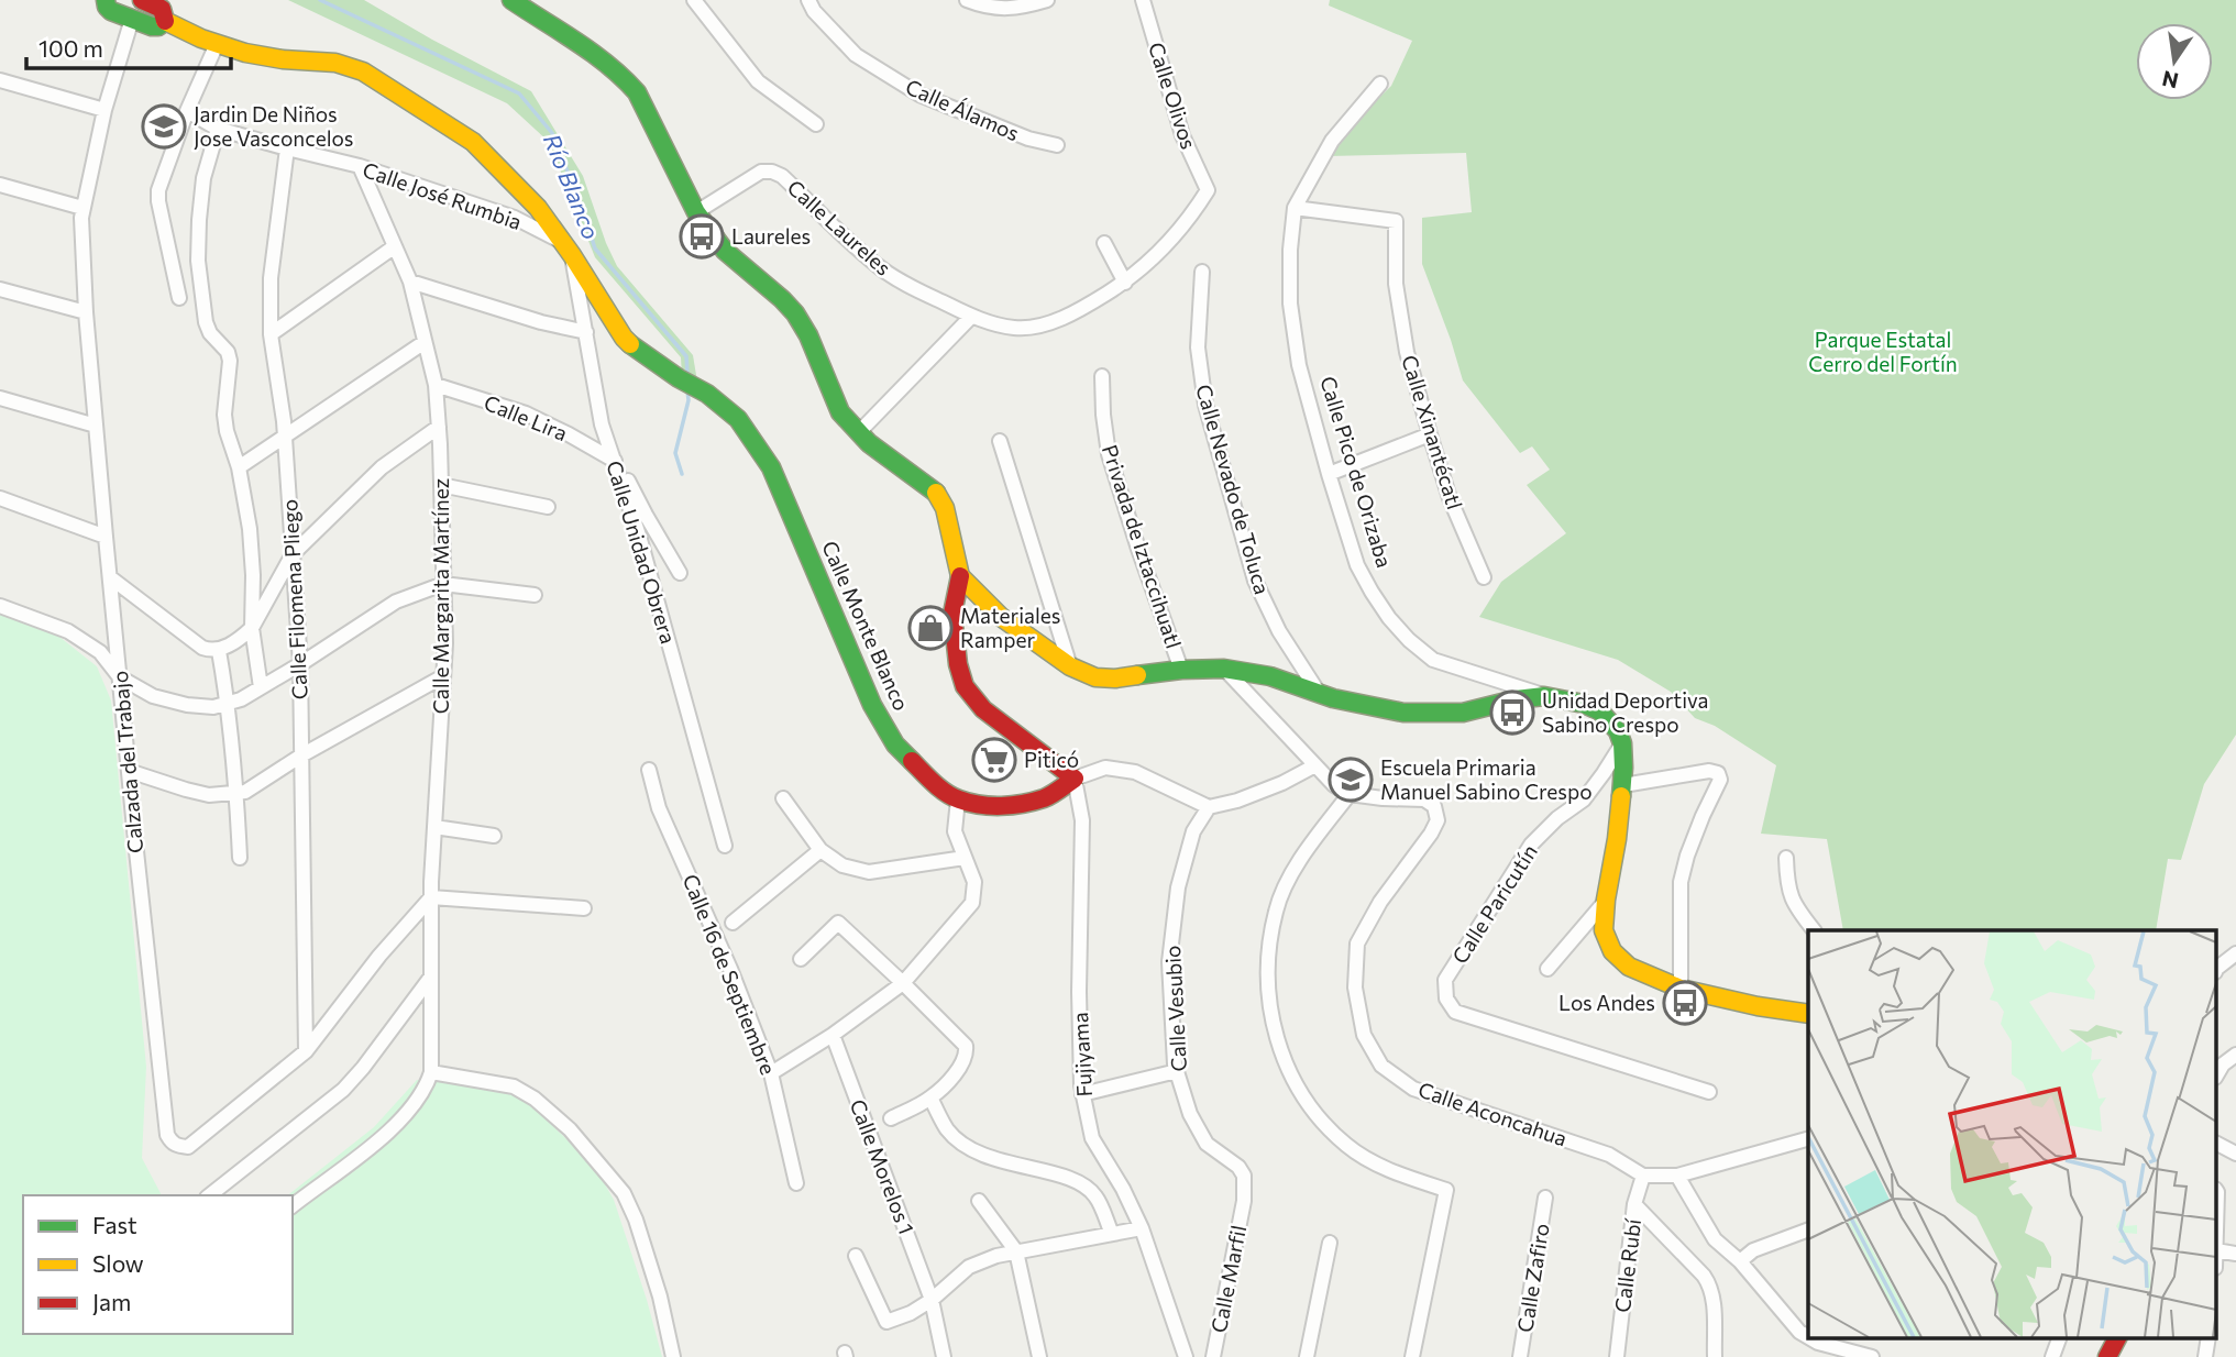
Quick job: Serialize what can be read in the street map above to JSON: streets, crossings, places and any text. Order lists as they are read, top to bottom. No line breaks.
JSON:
{"streets":{"main road":["Calle Pico de Orizaba","Calle Monte Blanco"],"street":["Calle Olivos","Calle Álamos","Calle José Rumbia","Calle Laureles","Calle Lira","Calle Xinantécatl","Calle Nevado de Toluca","Privada de Iztaccihuatl","Calle Unidad Obrera","Calle Margarita Martínez","Calle Filomena Pliego","Calzada del Trabajo","Calle Paricutín","Calle 16 de Septiembre","Calle Vesubio","Fujiyama","Calle Aconcahua","Calle Morelos 1","Calle Rubí","Calle Zafiro","Calle Marfil"]},"crossings":[["Calle Olivos","Calle Laureles"],["Calle José Rumbia","Calle Unidad Obrera"],["Calle José Rumbia","Calle Margarita Martínez"],["Calle José Rumbia","Calle Filomena Pliego"],["Calle José Rumbia","Calle Monte Blanco"],["Calle Lira","Calle Unidad Obrera"],["Calle Lira","Calle Margarita Martínez"],["Calle Xinantécatl","Calle Pico de Orizaba"],["Calle Pico de Orizaba","Calle Nevado de Toluca"],["Calle Pico de Orizaba","Privada de Iztaccihuatl"],["Calle Pico de Orizaba","Calle Paricutín"],["Calle Unidad Obrera","Calle Monte Blanco"],["Calle Margarita Martínez","Calzada del Trabajo"],["Calle Filomena Pliego","Calzada del Trabajo"],["Calle Monte Blanco","Fujiyama"],["Calle Vesubio","Calle Marfil"],["Calle Aconcahua","Calle Rubí"]],"water":["Río Blanco"],"parks":["Parque Estatal Cerro del Fortín"],"places":{"school or university":["Jardin De Niños Jose Vasconcelos","Escuela Primaria Manuel Sabino Crespo"],"bus stop":["Laureles","Unidad Deportiva Sabino Crespo","Los Andes"],"shop":["Materiales Ramper"],"supermarket":["Piticó"]},"legend":["Fast","Slow","Jam"],"scale_bar":"100 m","north":"bottom"}
